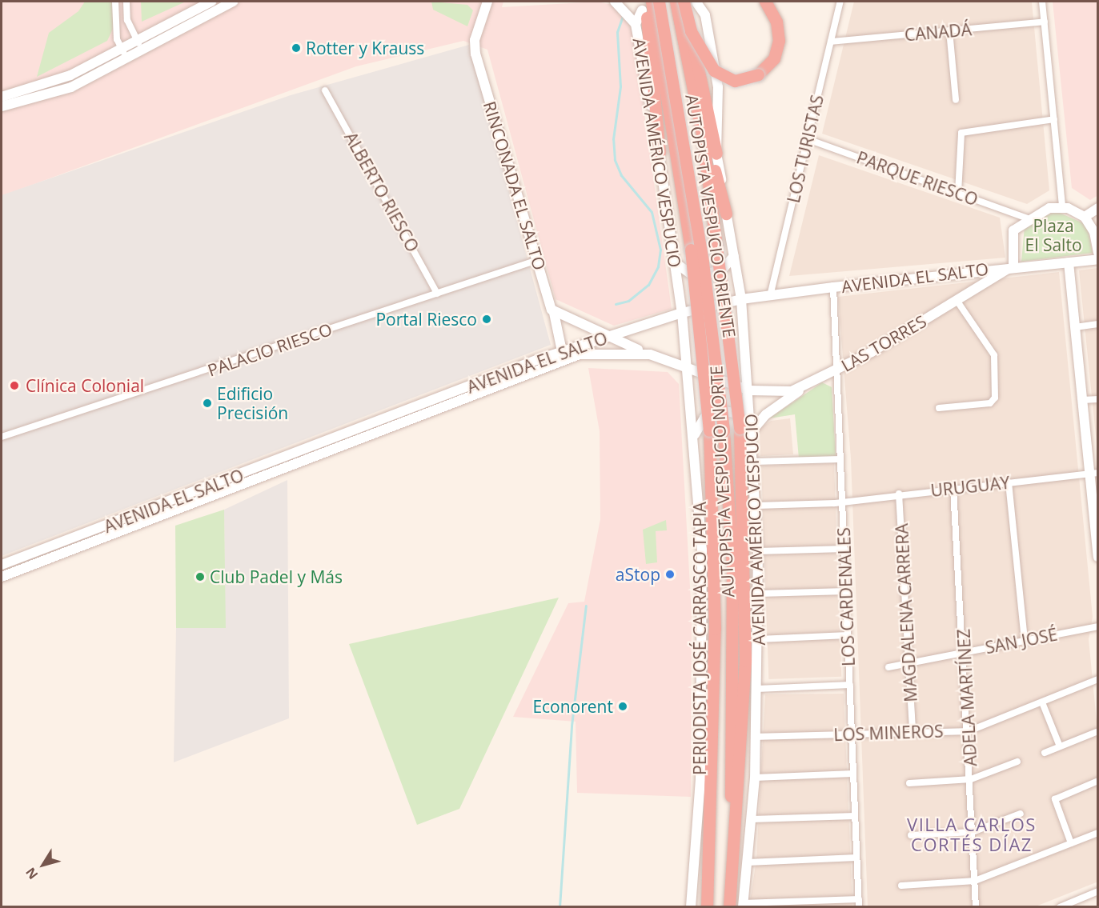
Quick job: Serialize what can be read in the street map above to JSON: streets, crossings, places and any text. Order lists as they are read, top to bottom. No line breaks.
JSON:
{"streets":{"highway":["AUTOPISTA VESPUCIO ORIENTE","AUTOPISTA VESPUCIO NORTE"],"main road":["AVENIDA AMÉRICO VESPUCIO","RINCONADA EL SALTO","AVENIDA EL SALTO","LAS TORRES","PERIODISTA JOSÉ CARRASCO TAPIA"],"street":["CANADÁ","LOS TURISTAS","PARQUE RIESCO","ALBERTO RIESCO","PALACIO RIESCO","URUGUAY","LOS CARDENALES","MAGDALENA CARRERA","SAN JOSÉ","ADELA MARTÍNEZ","LOS MINEROS"]},"crossings":[["CANADÁ","LOS TURISTAS"],["LOS TURISTAS","PARQUE RIESCO"],["LOS TURISTAS","AVENIDA EL SALTO"],["AVENIDA AMÉRICO VESPUCIO","AVENIDA EL SALTO"],["AVENIDA AMÉRICO VESPUCIO","LAS TORRES"],["AVENIDA AMÉRICO VESPUCIO","URUGUAY"],["AVENIDA AMÉRICO VESPUCIO","PERIODISTA JOSÉ CARRASCO TAPIA"],["AVENIDA AMÉRICO VESPUCIO","LOS MINEROS"],["RINCONADA EL SALTO","AVENIDA EL SALTO"],["RINCONADA EL SALTO","PALACIO RIESCO"],["ALBERTO RIESCO","PALACIO RIESCO"],["AUTOPISTA VESPUCIO ORIENTE","AUTOPISTA VESPUCIO NORTE"],["AVENIDA EL SALTO","LAS TORRES"],["AVENIDA EL SALTO","LOS CARDENALES"],["AVENIDA EL SALTO","PERIODISTA JOSÉ CARRASCO TAPIA"],["LAS TORRES","LOS CARDENALES"],["URUGUAY","LOS CARDENALES"],["URUGUAY","MAGDALENA CARRERA"],["URUGUAY","ADELA MARTÍNEZ"],["LOS CARDENALES","LOS MINEROS"],["MAGDALENA CARRERA","SAN JOSÉ"],["MAGDALENA CARRERA","LOS MINEROS"],["SAN JOSÉ","ADELA MARTÍNEZ"],["ADELA MARTÍNEZ","LOS MINEROS"]],"districts":["VILLA CARLOS CORTÉS DÍAZ"],"parks":["Plaza El Salto"],"places":["Rotter y Krauss","Portal Riesco","Clínica Colonial","Edificio Precisión","aStop","Club Padel y Más","Econorent"],"north":"bottom left"}
